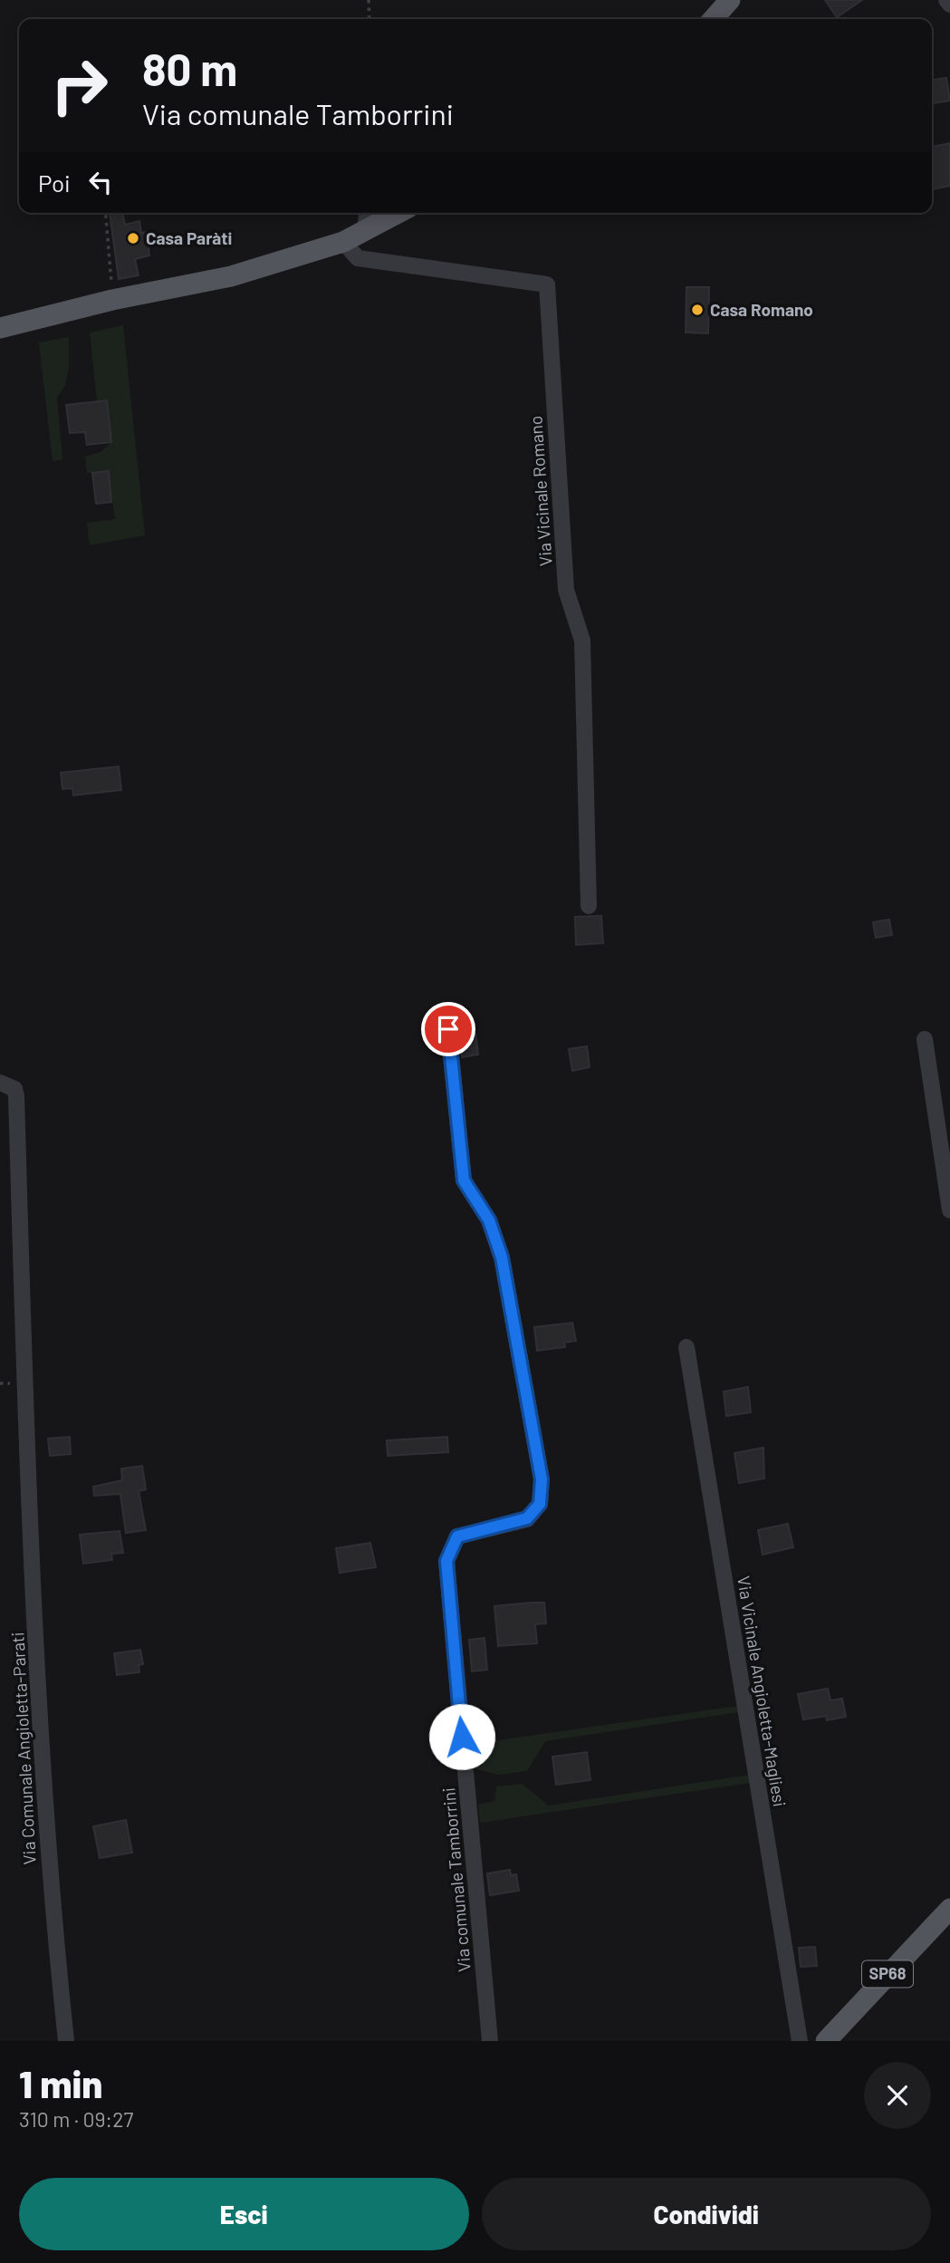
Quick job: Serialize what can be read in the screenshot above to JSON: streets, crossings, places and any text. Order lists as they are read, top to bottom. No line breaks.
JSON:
{"streets":{"main road":["SP68"],"street":["Via Vicinale Romano","Via Vicinale Angioletta-Magliesi","Via Comunale Angioletta-Parati","Via comunale Tamborrini"]},"places":["Casa Paràti","Casa Romano"],"page":{"turn":["80 m","Via comunale Tamborrini"],"then":"Poi","heading":["1 min","310 m · 09:27"],"buttons":["Esci","Condividi"]}}
